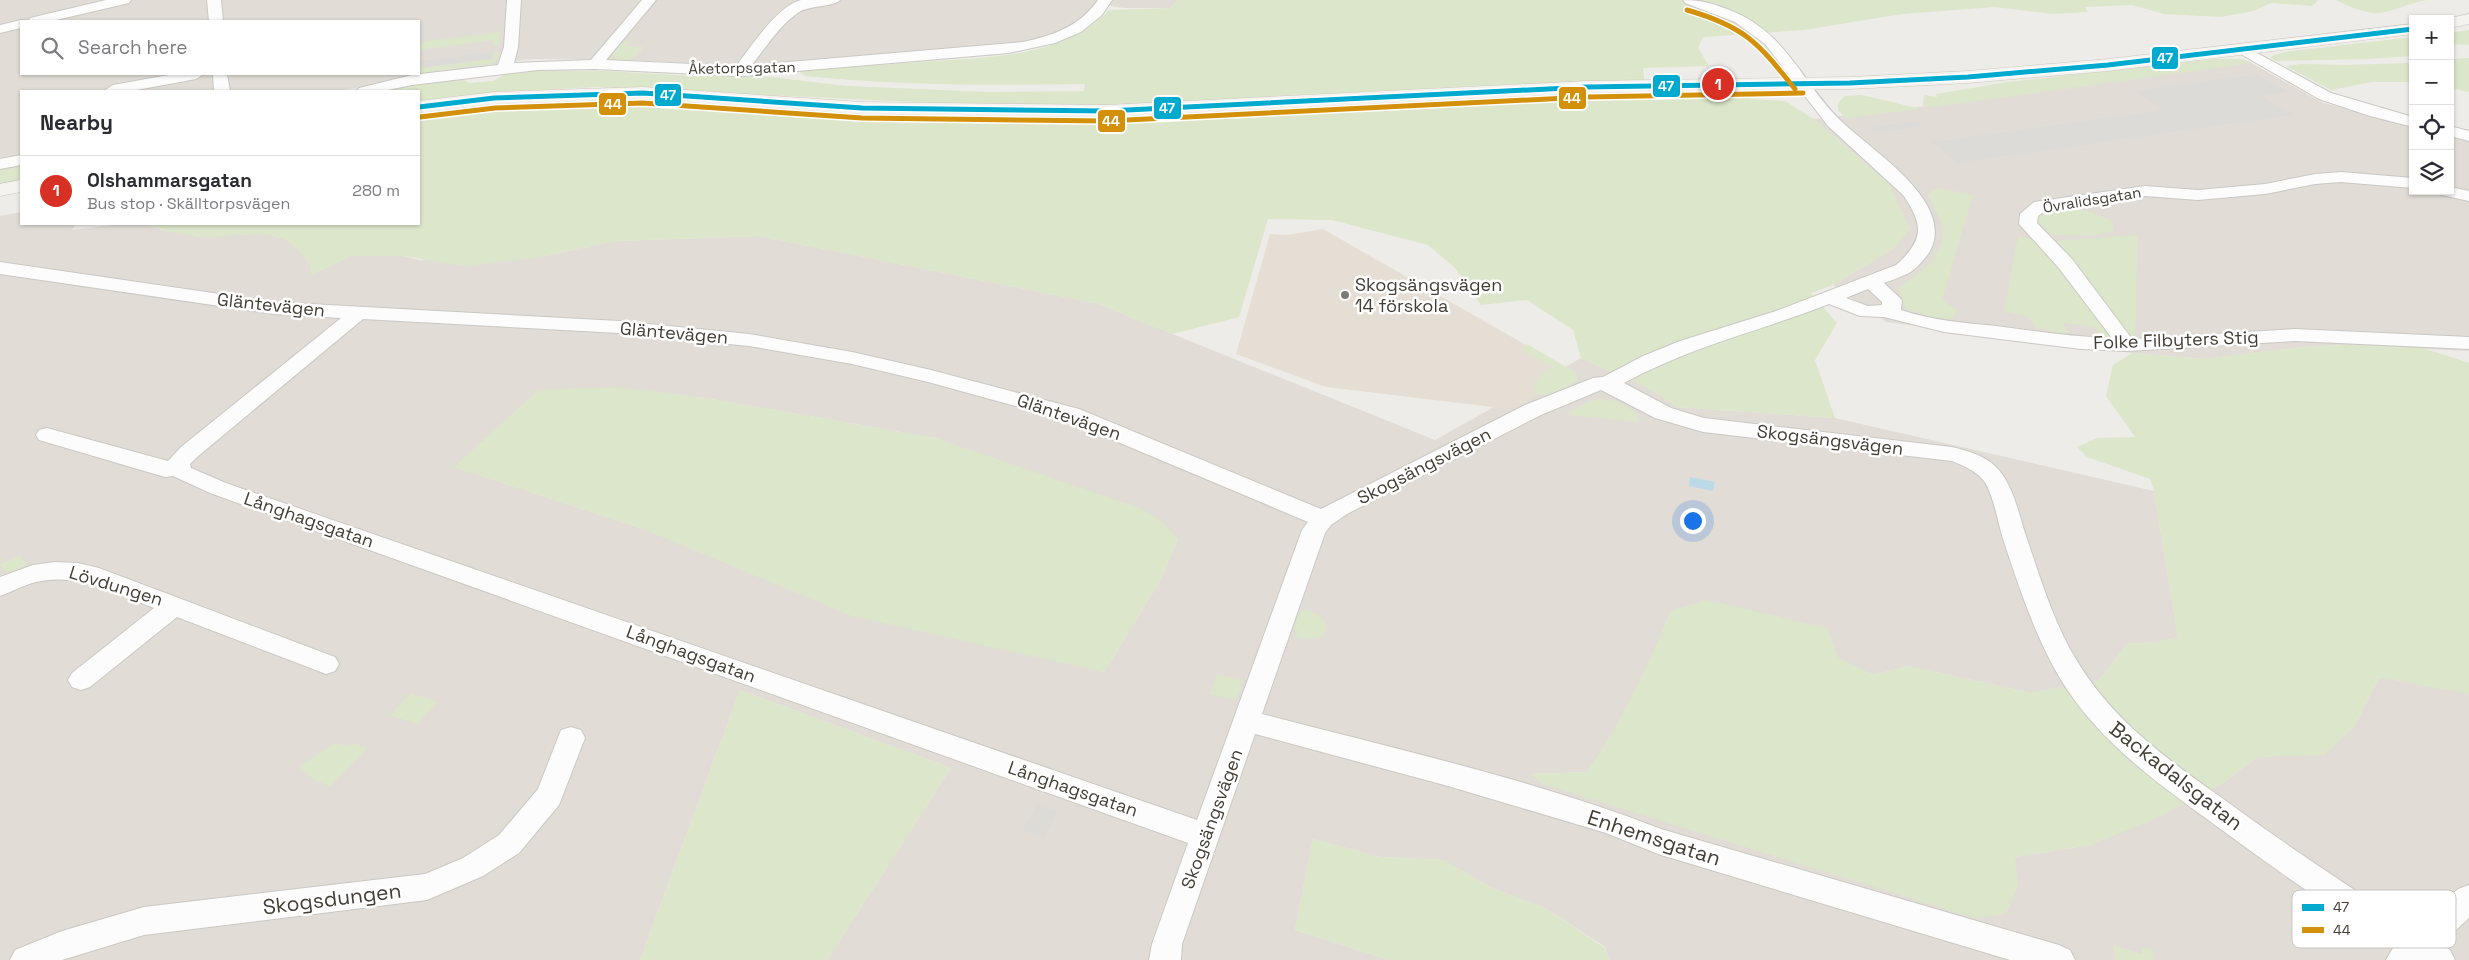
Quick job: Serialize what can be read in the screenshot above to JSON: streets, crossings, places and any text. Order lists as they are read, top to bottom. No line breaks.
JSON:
{"streets":{"street":["Åketorpsgatan","Övralidsgatan","Gläntevägen","Folke Filbyters Stig","Skogsängsvägen","Långhagsgatan","Lövdungen","Backadalsgatan","Enhemsgatan","Skogsdungen"]},"crossings":[["Övralidsgatan","Folke Filbyters Stig"],["Gläntevägen","Skogsängsvägen"],["Skogsängsvägen","Långhagsgatan"],["Skogsängsvägen","Backadalsgatan"],["Skogsängsvägen","Enhemsgatan"]],"places":["Skogsängsvägen 14 förskola"],"lines":["transit line 44","transit line 47"],"legend":["47","44"],"page":{"map_buttons":["+","−"],"search":"Search here","pins":"1","heading":"Nearby","list":[{"mark":"1","name":"Olshammarsgatan","note":"Bus stop · Skälltorpsvägen","value":"280 m"}]}}
